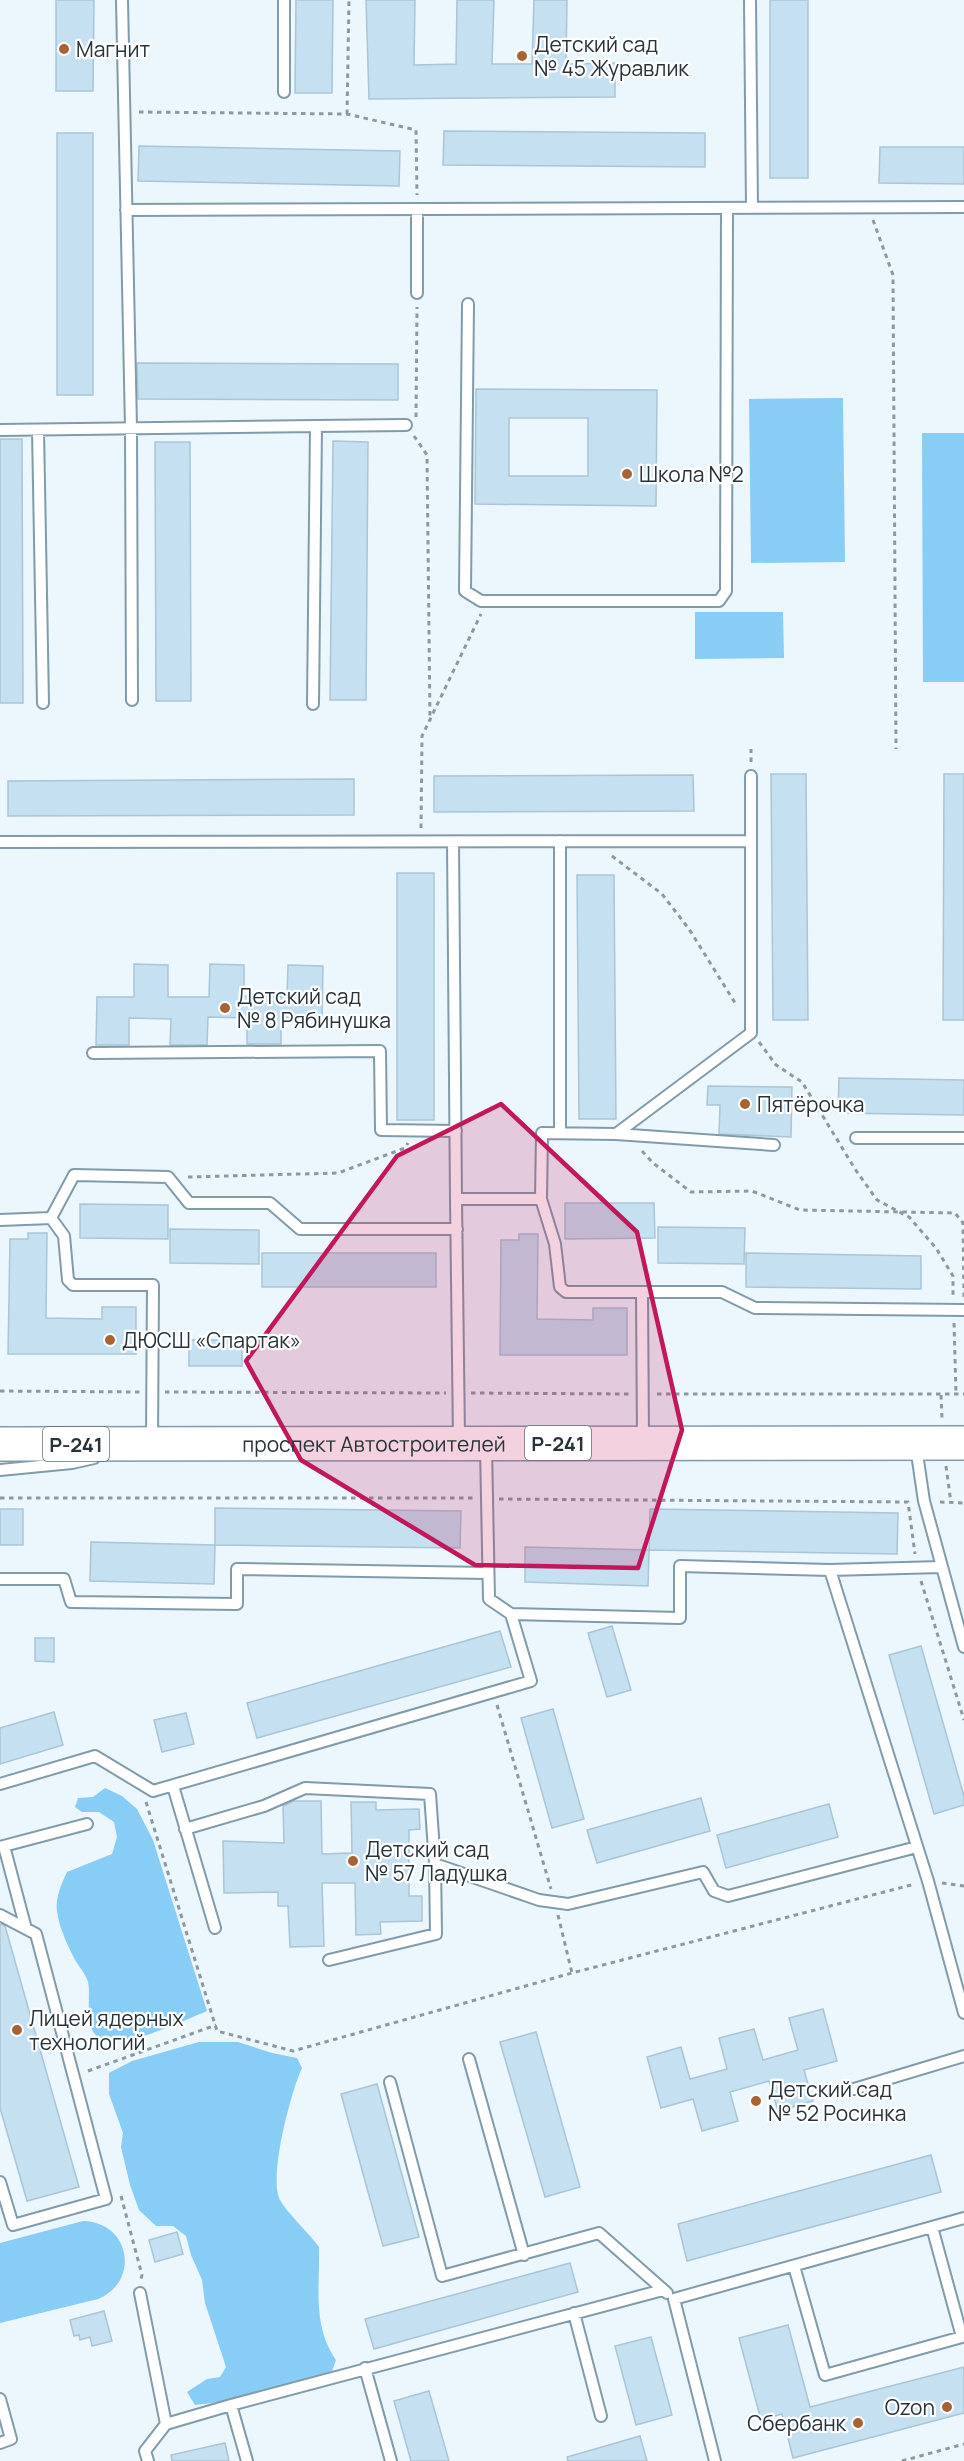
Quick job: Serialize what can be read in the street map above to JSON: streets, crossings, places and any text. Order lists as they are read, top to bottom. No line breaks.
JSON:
{"streets":{"highway":["проспект Автостроителей","Р-241"]},"places":["Магнит","Детский сад № 45 Журавлик","Школа №2","Детский сад № 8 Рябинушка","Пятёрочка","ДЮСШ «Спартак»","Детский сад № 57 Ладушка","Лицей ядерных технологий","Детский сад № 52 Росинка","Ozon","Сбербанк"]}
